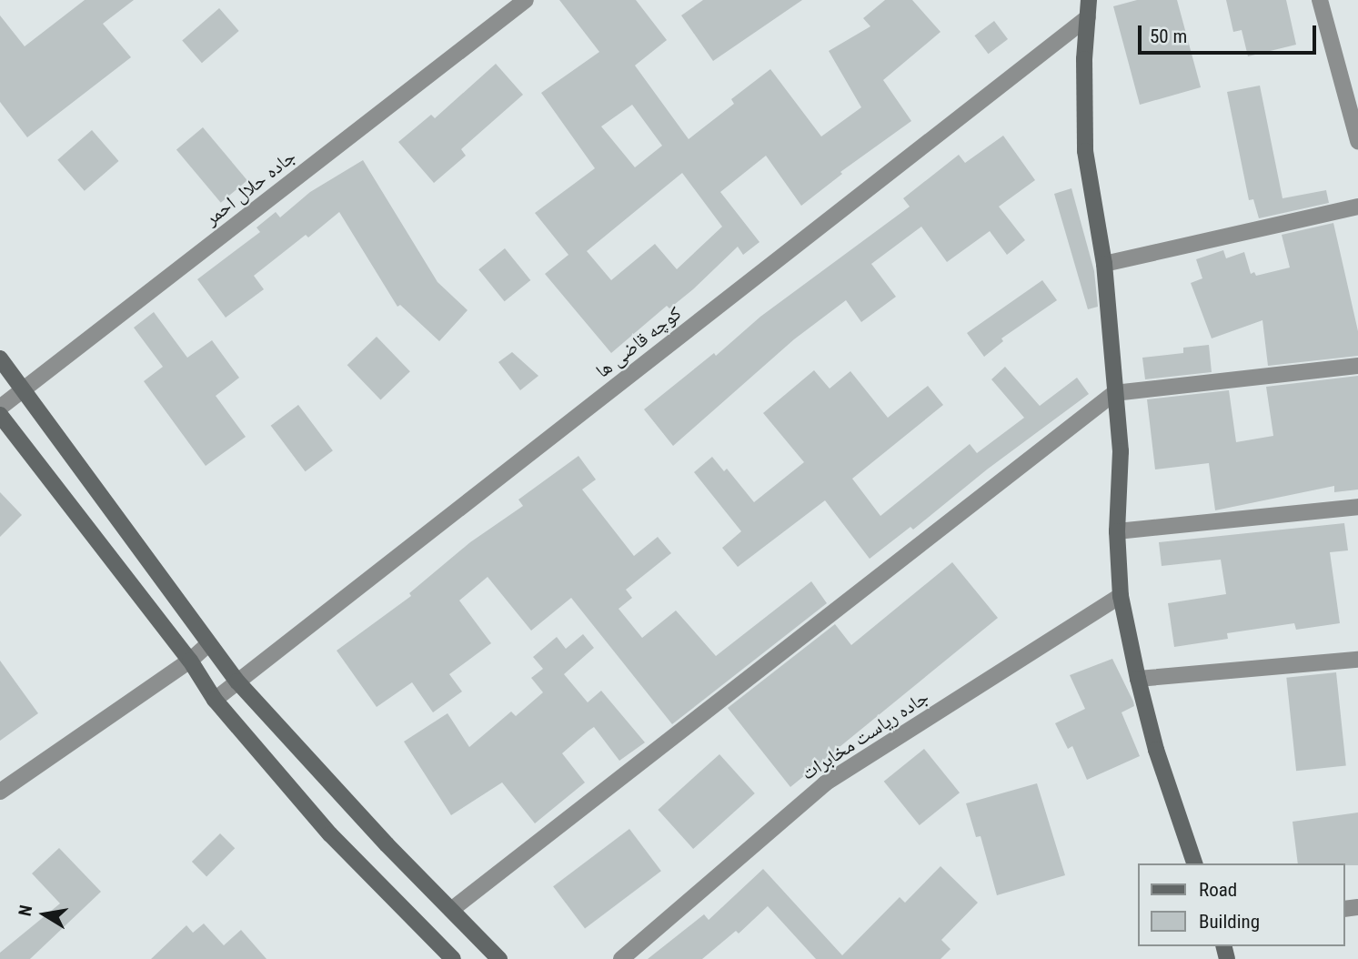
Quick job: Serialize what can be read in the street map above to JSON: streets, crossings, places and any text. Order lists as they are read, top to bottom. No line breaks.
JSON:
{"streets":{"street":["جاده حلال احمر","کوچه قاضی ها","جاده ریاست مخابرات"]},"legend":["Road","Building"],"scale_bar":"50 m","north":"left"}
